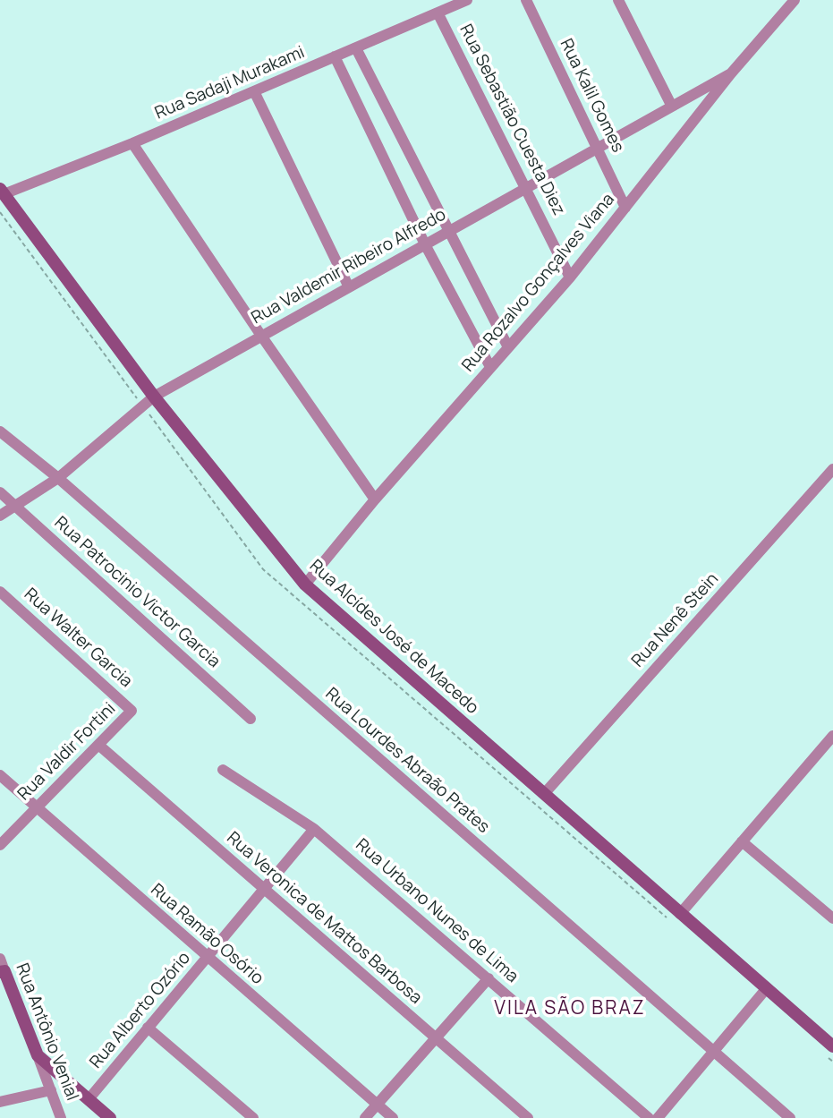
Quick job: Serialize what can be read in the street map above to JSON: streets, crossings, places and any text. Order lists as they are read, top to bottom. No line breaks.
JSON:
{"streets":{"street":["Rua Sadaji Murakami","Rua Kalil Gomes","Rua Sebastião Cuesta Diez","Rua Valdemir Ribeiro Alfredo","Rua Rozalvo Gonçalves Viana","Rua Patrocinio Victor Garcia","Rua Nenê Stein","Rua Alcídes José de Macedo","Rua Walter Garcia","Rua Valdir Fortini","Rua Lourdes Abraão Prates","Rua Urbano Nunes de Lima","Rua Veronica de Mattos Barbosa","Rua Ramão Osório","Rua Alberto Ozório","Rua Antônio Venial"]},"crossings":[["Rua Sadaji Murakami","Rua Sebastião Cuesta Diez"],["Rua Sadaji Murakami","Rua Alcídes José de Macedo"],["Rua Kalil Gomes","Rua Valdemir Ribeiro Alfredo"],["Rua Kalil Gomes","Rua Rozalvo Gonçalves Viana"],["Rua Sebastião Cuesta Diez","Rua Valdemir Ribeiro Alfredo"],["Rua Sebastião Cuesta Diez","Rua Rozalvo Gonçalves Viana"],["Rua Valdemir Ribeiro Alfredo","Rua Rozalvo Gonçalves Viana"],["Rua Valdemir Ribeiro Alfredo","Rua Patrocinio Victor Garcia"],["Rua Valdemir Ribeiro Alfredo","Rua Alcídes José de Macedo"],["Rua Valdemir Ribeiro Alfredo","Rua Lourdes Abraão Prates"],["Rua Rozalvo Gonçalves Viana","Rua Alcídes José de Macedo"],["Rua Nenê Stein","Rua Alcídes José de Macedo"],["Rua Walter Garcia","Rua Valdir Fortini"],["Rua Valdir Fortini","Rua Veronica de Mattos Barbosa"],["Rua Valdir Fortini","Rua Ramão Osório"],["Rua Urbano Nunes de Lima","Rua Alberto Ozório"],["Rua Veronica de Mattos Barbosa","Rua Alberto Ozório"],["Rua Ramão Osório","Rua Alberto Ozório"]],"districts":["VILA SÃO BRAZ"]}
